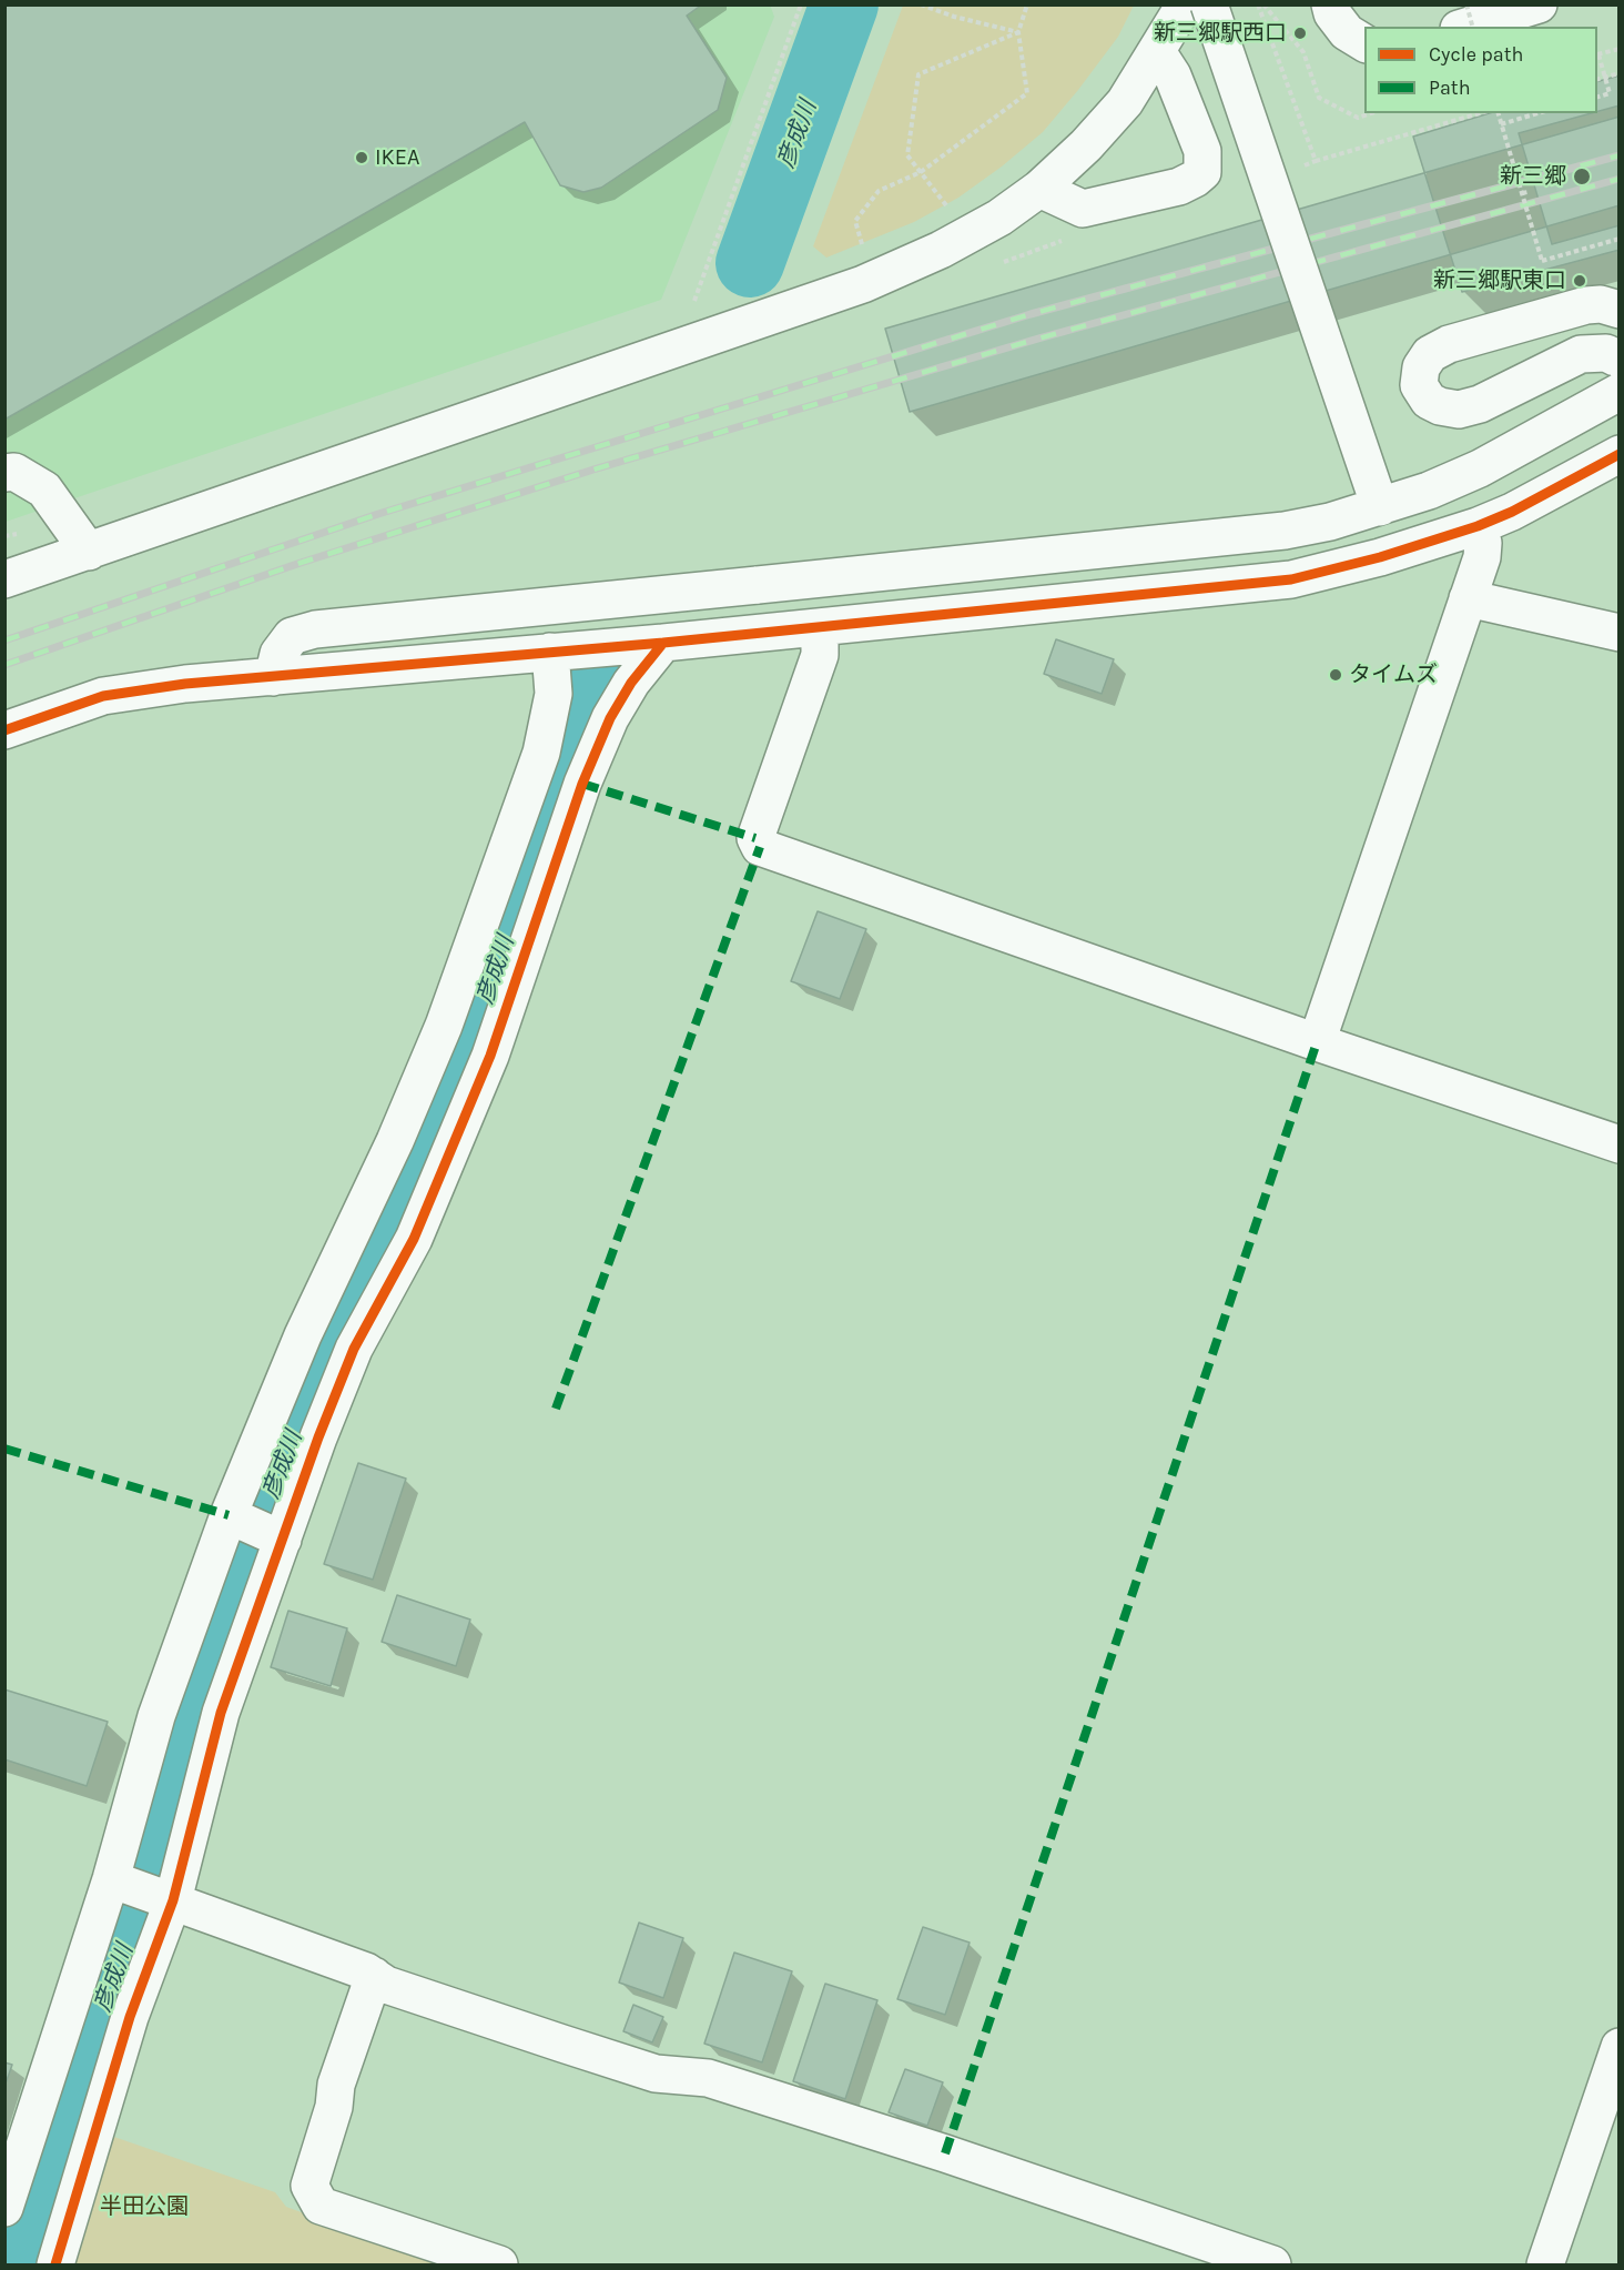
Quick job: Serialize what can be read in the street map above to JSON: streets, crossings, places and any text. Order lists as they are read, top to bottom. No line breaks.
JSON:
{"water":["彦成川"],"parks":["半田公園"],"places":["新三郷駅西口","IKEA","新三郷","新三郷駅東口","タイムズ"],"legend":["Cycle path","Path"]}
